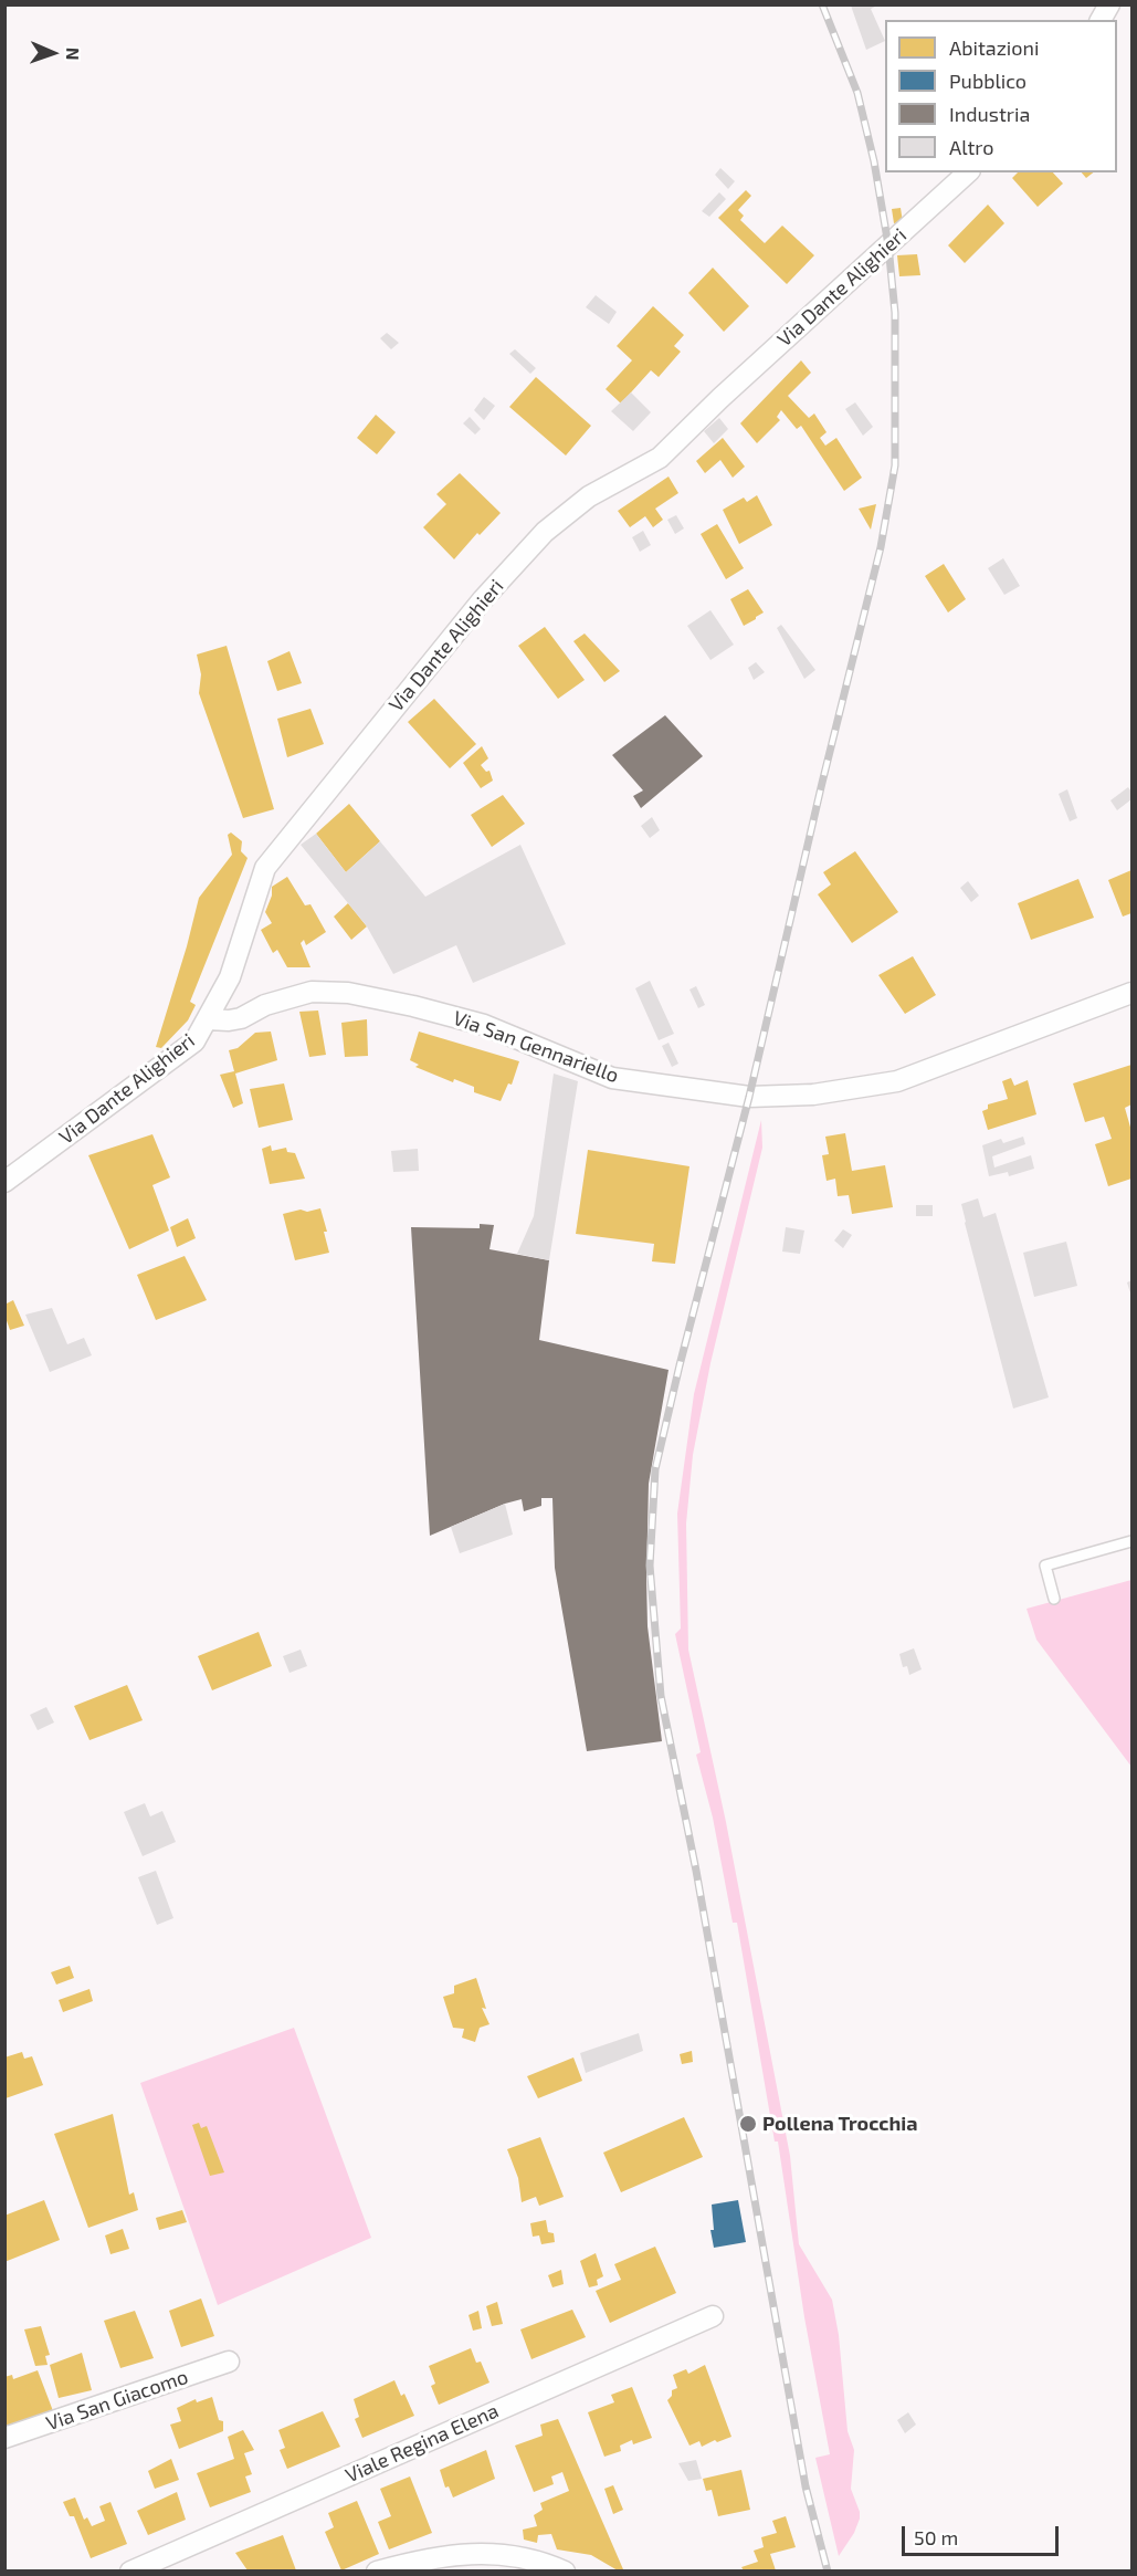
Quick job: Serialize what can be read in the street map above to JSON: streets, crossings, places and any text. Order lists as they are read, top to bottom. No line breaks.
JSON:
{"streets":{"street":["Via Dante Alighieri","Via San Gennariello","Via San Giacomo","Viale Regina Elena"]},"crossings":[["Via Dante Alighieri","Via San Gennariello"]],"places":["Pollena Trocchia"],"legend":["Abitazioni","Pubblico","Industria","Altro"],"scale_bar":"50 m","north":"right"}
